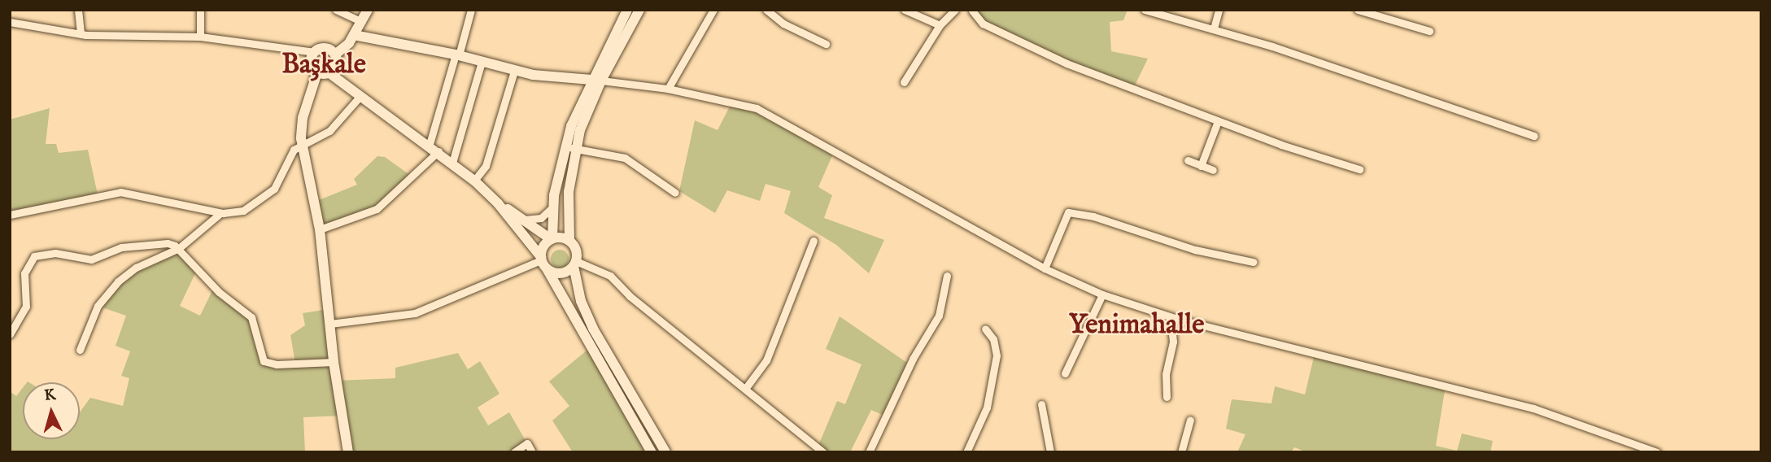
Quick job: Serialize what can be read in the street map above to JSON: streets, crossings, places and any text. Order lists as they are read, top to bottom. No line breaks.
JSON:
{"districts":["Başkale","Yenimahalle"],"north":"top"}
